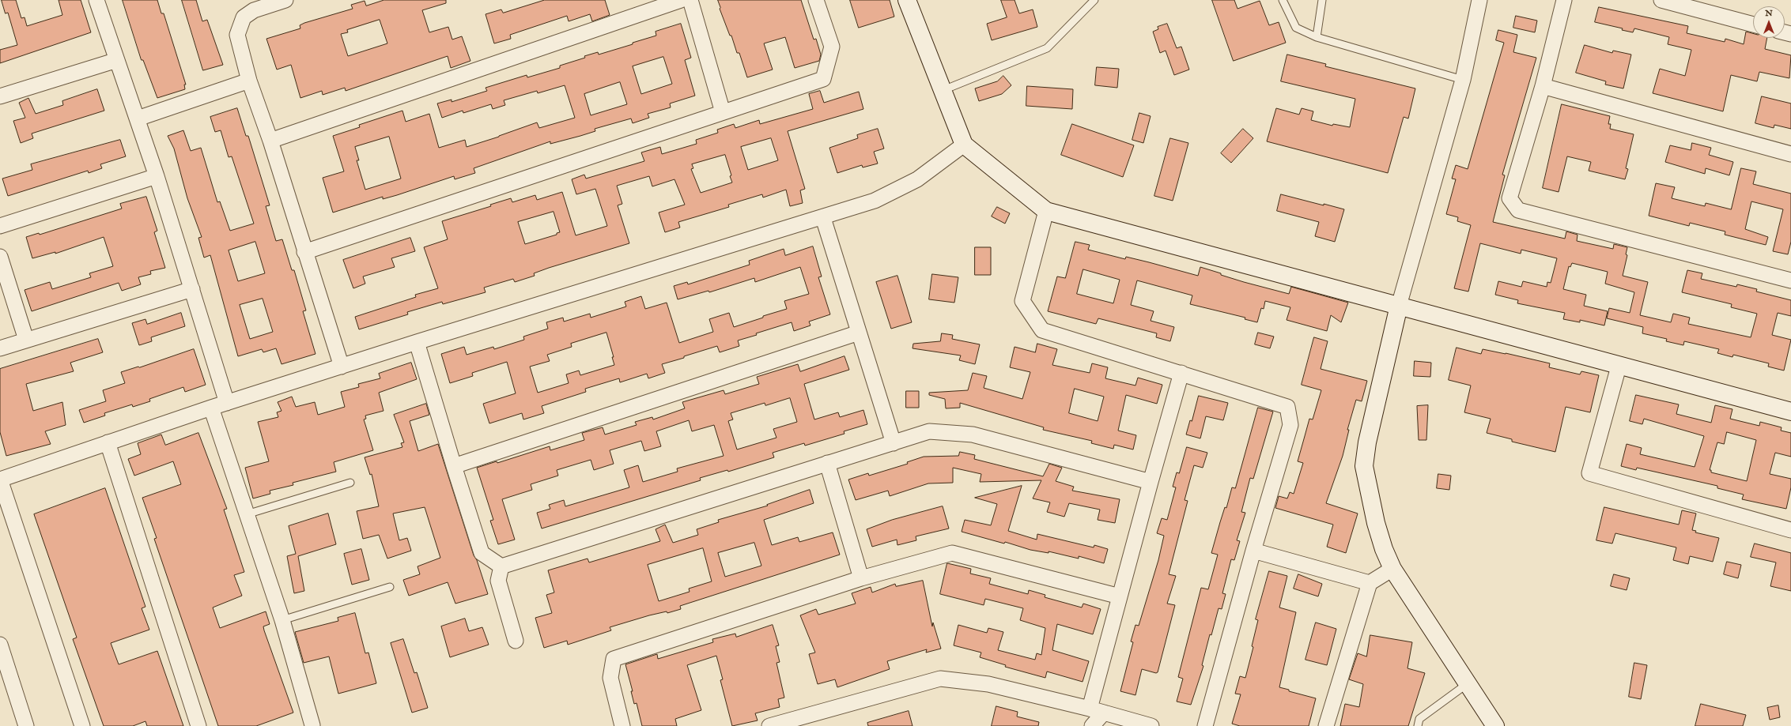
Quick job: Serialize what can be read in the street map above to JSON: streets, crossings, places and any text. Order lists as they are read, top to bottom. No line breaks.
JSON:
{"north":"top"}
